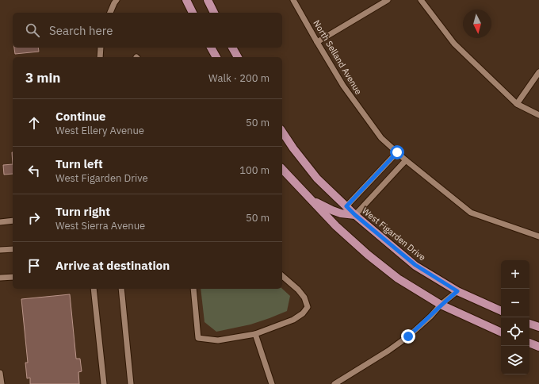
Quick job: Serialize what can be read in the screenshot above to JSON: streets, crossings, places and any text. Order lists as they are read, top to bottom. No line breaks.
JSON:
{"streets":{"main road":["West Figarden Drive"],"street":["North Selland Avenue"]},"north":"bottom","page":{"search":"Search here","heading":["3 min","Walk · 200 m"],"list":[["Continue","West Ellery Avenue","50 m"],["Turn left","West Figarden Drive","100 m"],["Turn right","West Sierra Avenue","50 m"],"Arrive at destination"],"map_buttons":["+","−"]}}
